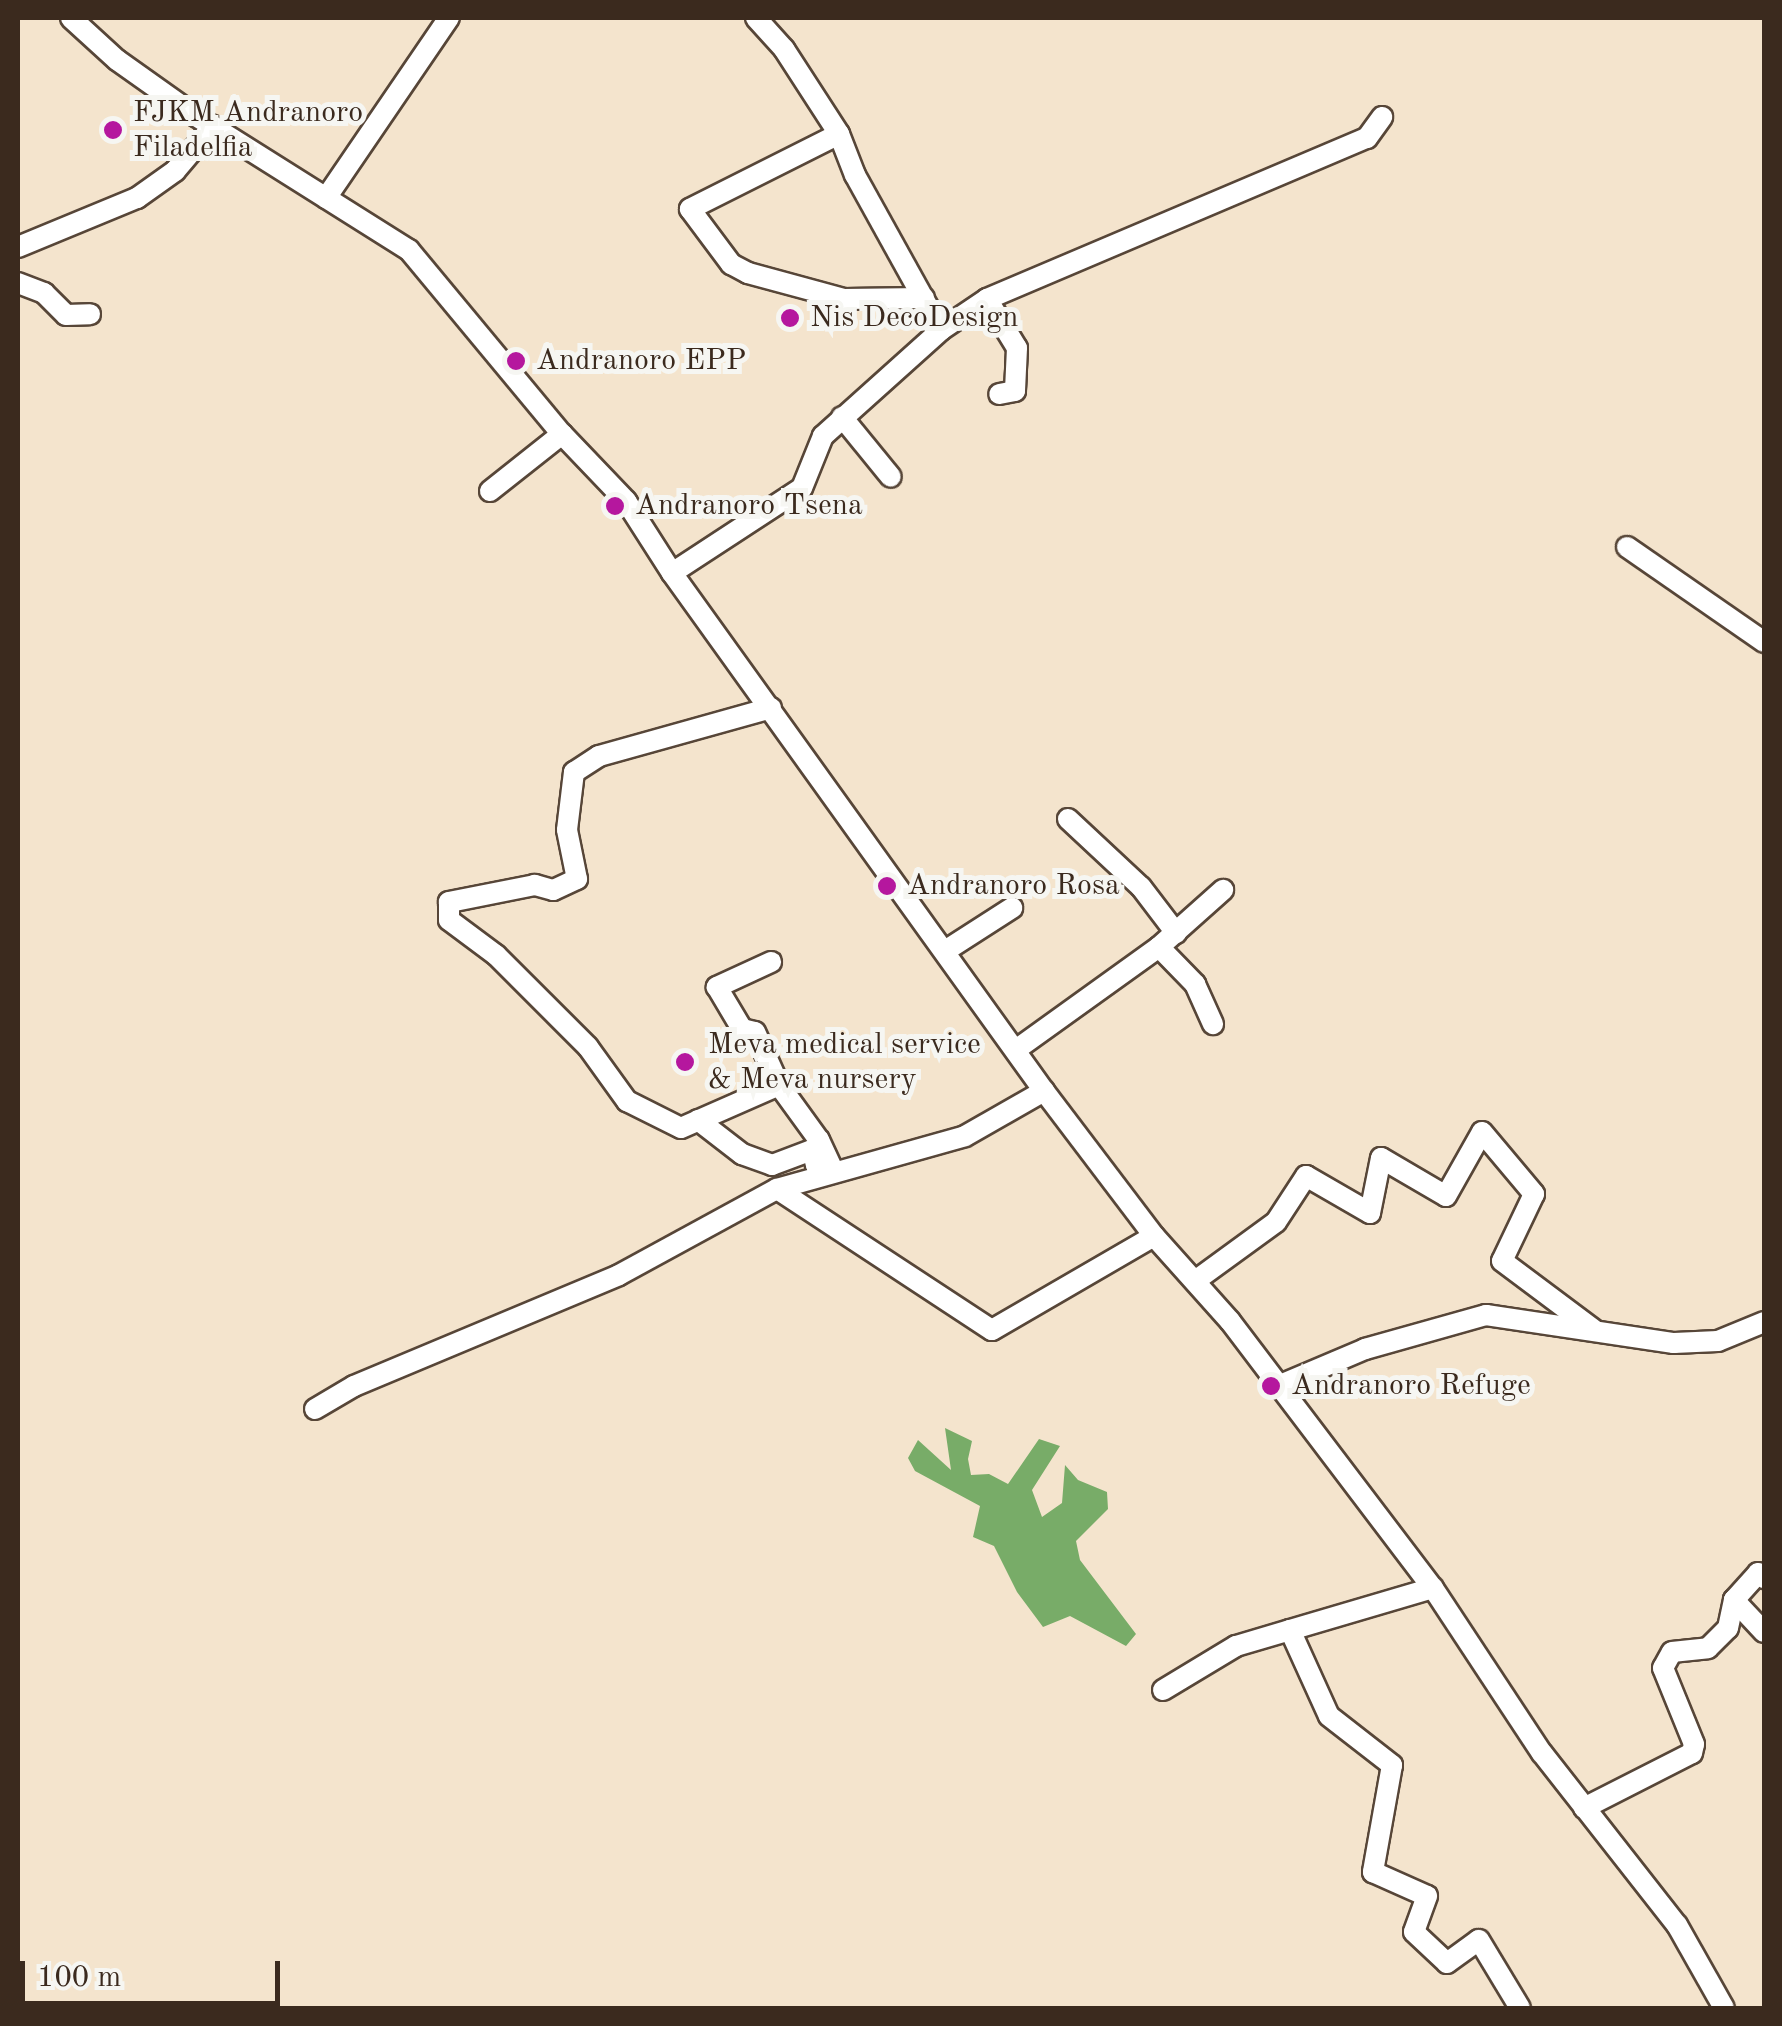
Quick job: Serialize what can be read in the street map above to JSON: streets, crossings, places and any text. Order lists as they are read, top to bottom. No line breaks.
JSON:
{"places":["FJKM Andranoro Filadelfia","Nis DecoDesign","Andranoro EPP","Andranoro Tsena","Andranoro Rosa","Meva medical service & Meva nursery","Andranoro Refuge"],"scale_bar":"100 m"}
